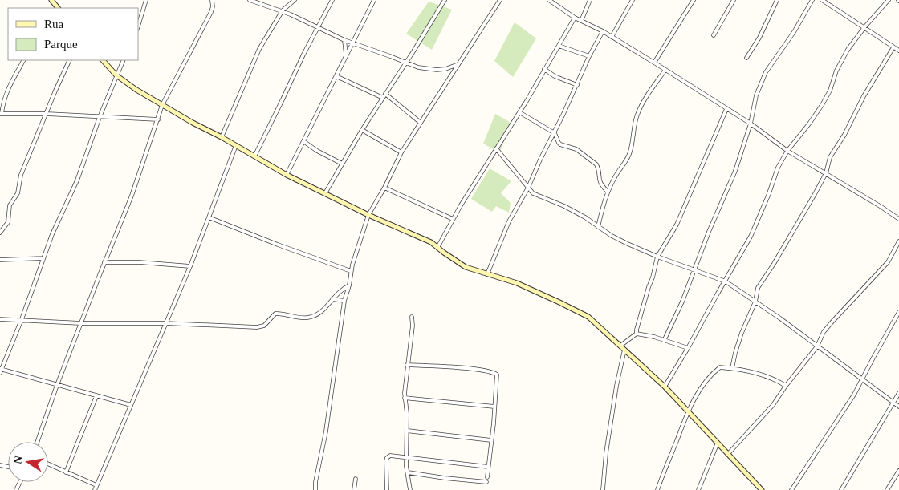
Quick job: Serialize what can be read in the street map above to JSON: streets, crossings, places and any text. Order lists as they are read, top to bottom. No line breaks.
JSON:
{"legend":["Rua","Parque"],"north":"left"}
